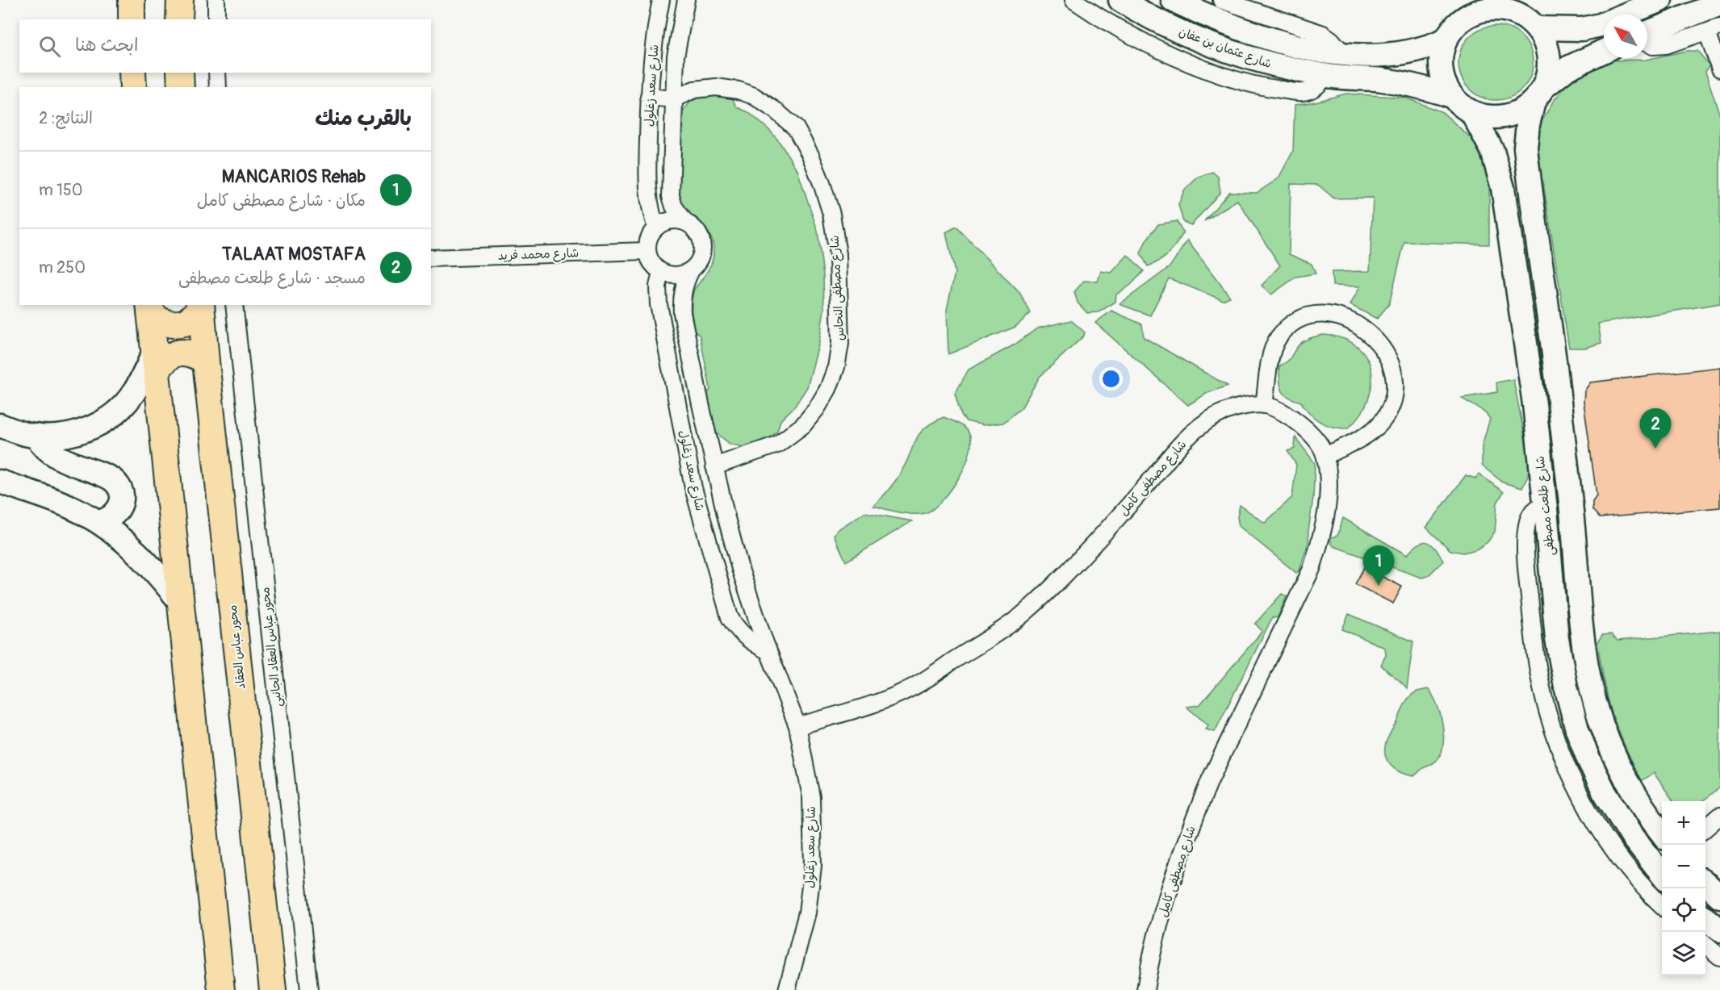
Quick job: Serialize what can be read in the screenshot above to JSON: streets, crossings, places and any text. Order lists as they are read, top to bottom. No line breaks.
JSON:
{"streets":{"main road":["محور عباس العقاد"],"street":["شارع عثمان بن عفان","شارع سعد زغلول","شارع محمد فريد","شارع مصطفى النحاس","شارع مصطفى كامل","شارع طلعت مصطفى","محور عباس العقاد الجانبى"]},"crossings":[["شارع عثمان بن عفان","شارع طلعت مصطفى"],["شارع سعد زغلول","شارع محمد فريد"],["شارع سعد زغلول","شارع مصطفى النحاس"],["شارع سعد زغلول","شارع مصطفى كامل"]],"north":"top left","page":{"search":"ابحث هنا","heading":["بالقرب منك","النتائج: 2"],"list":[{"mark":"1","name":"MANCARIOS Rehab","note":"مكان · شارع مصطفى كامل","value":"150 m"},{"mark":"2","name":"TALAAT MOSTAFA","note":"مسجد · شارع طلعت مصطفى","value":"250 m"}],"pins":["2","1"],"map_buttons":["+","−"]}}
